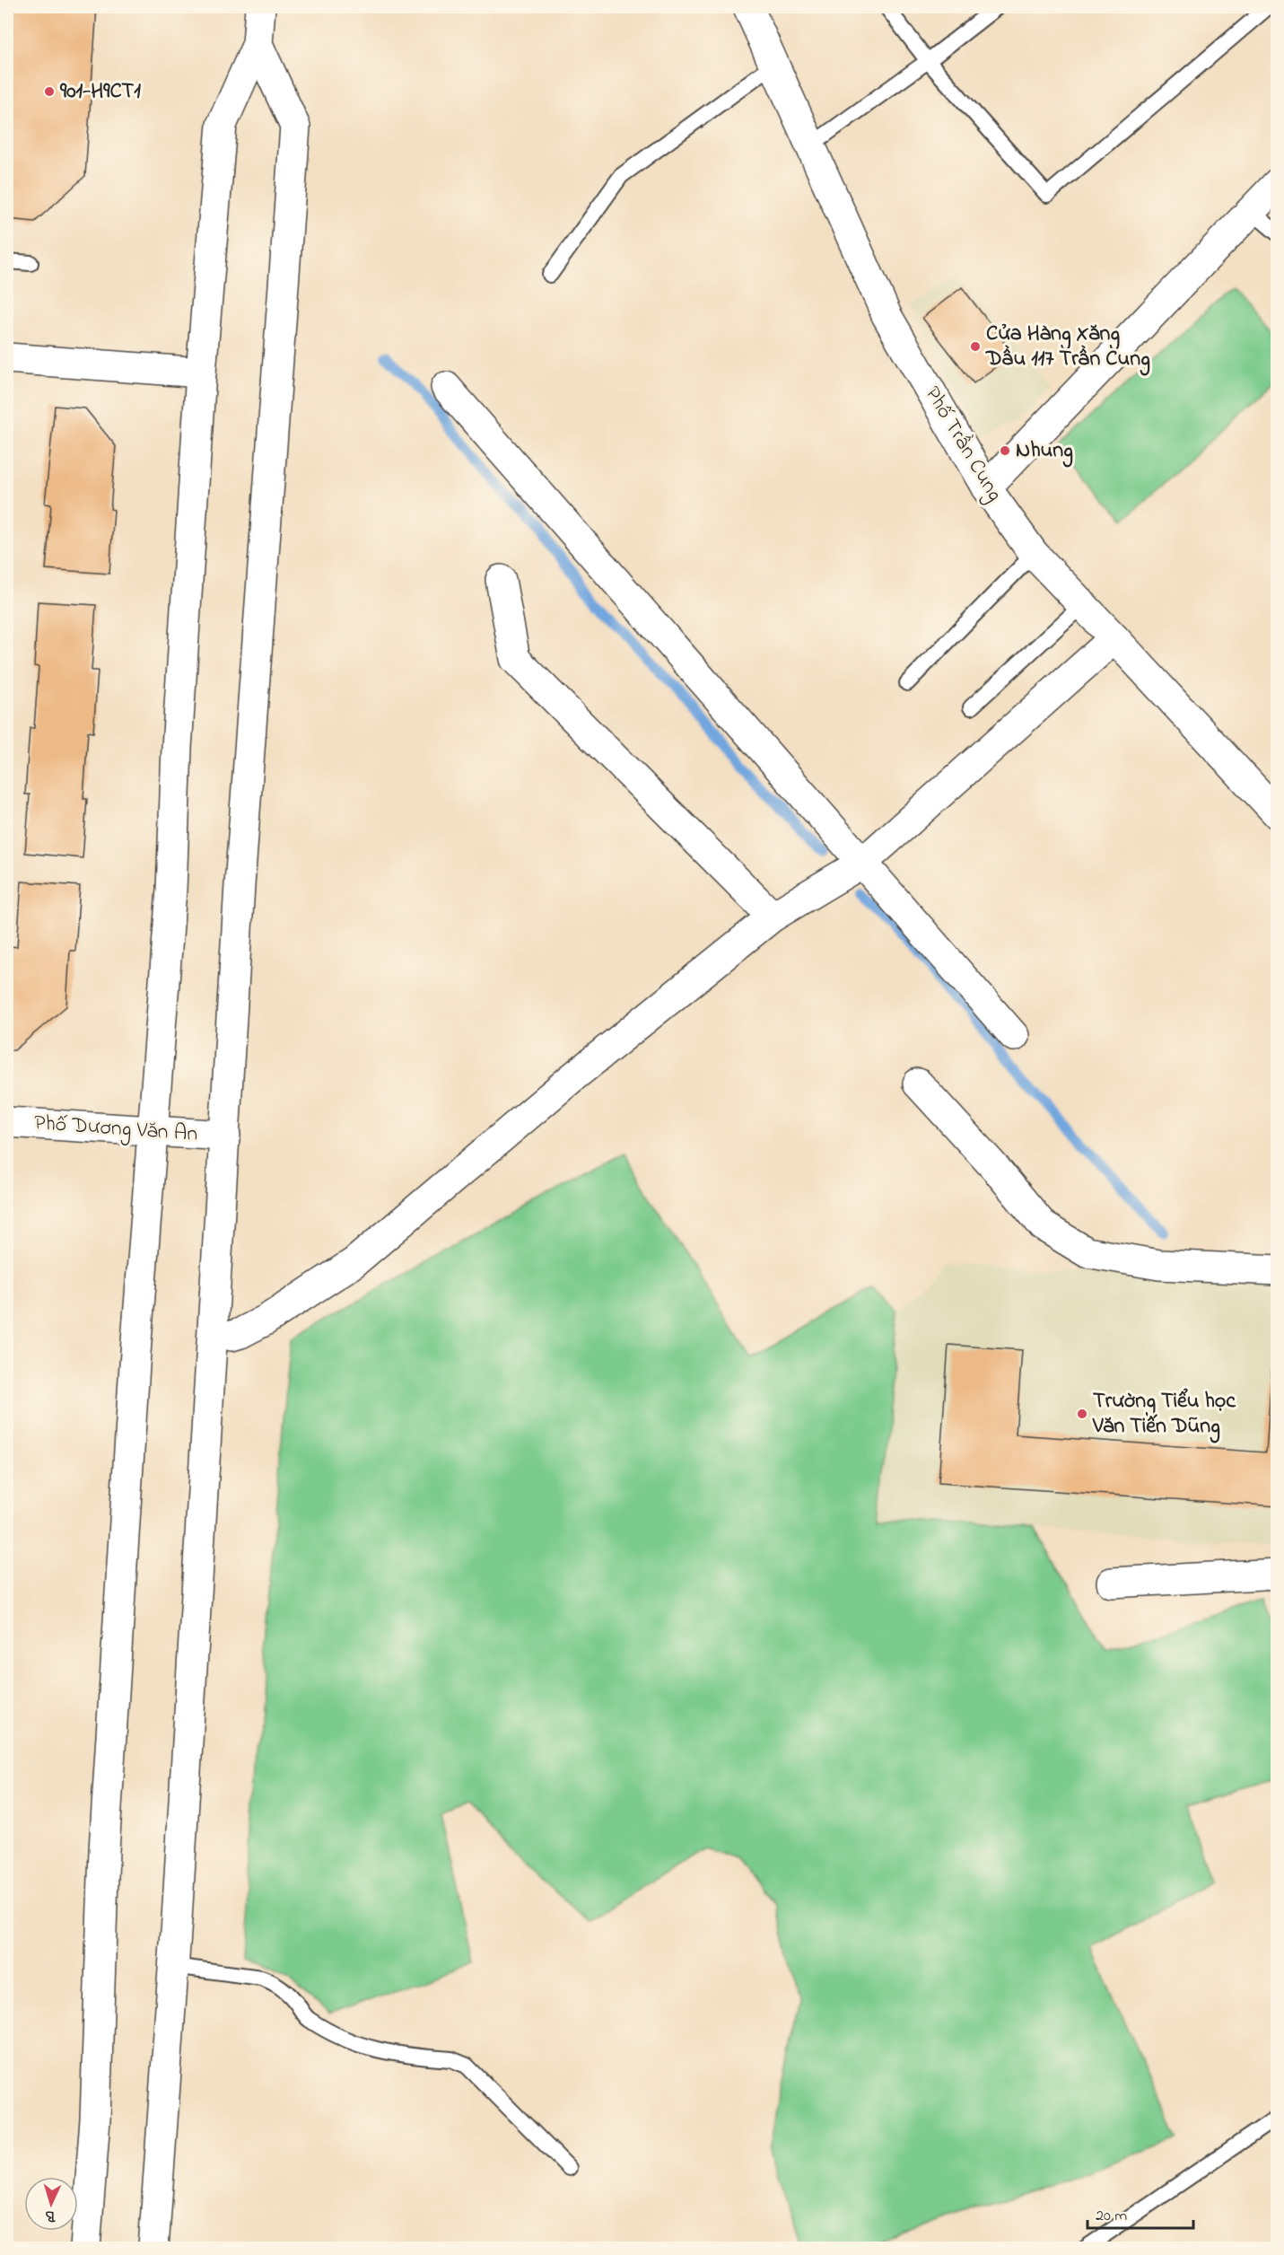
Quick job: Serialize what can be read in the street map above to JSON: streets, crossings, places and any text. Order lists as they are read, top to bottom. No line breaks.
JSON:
{"streets":{"street":["Phố Trần Cung","Phố Dương Văn An"]},"places":["901-H9CT1","Cửa Hàng Xăng Dầu 117 Trần Cung","Nhung","Trường Tiểu học Văn Tiến Dũng"],"scale_bar":"20 m","north":"bottom"}
